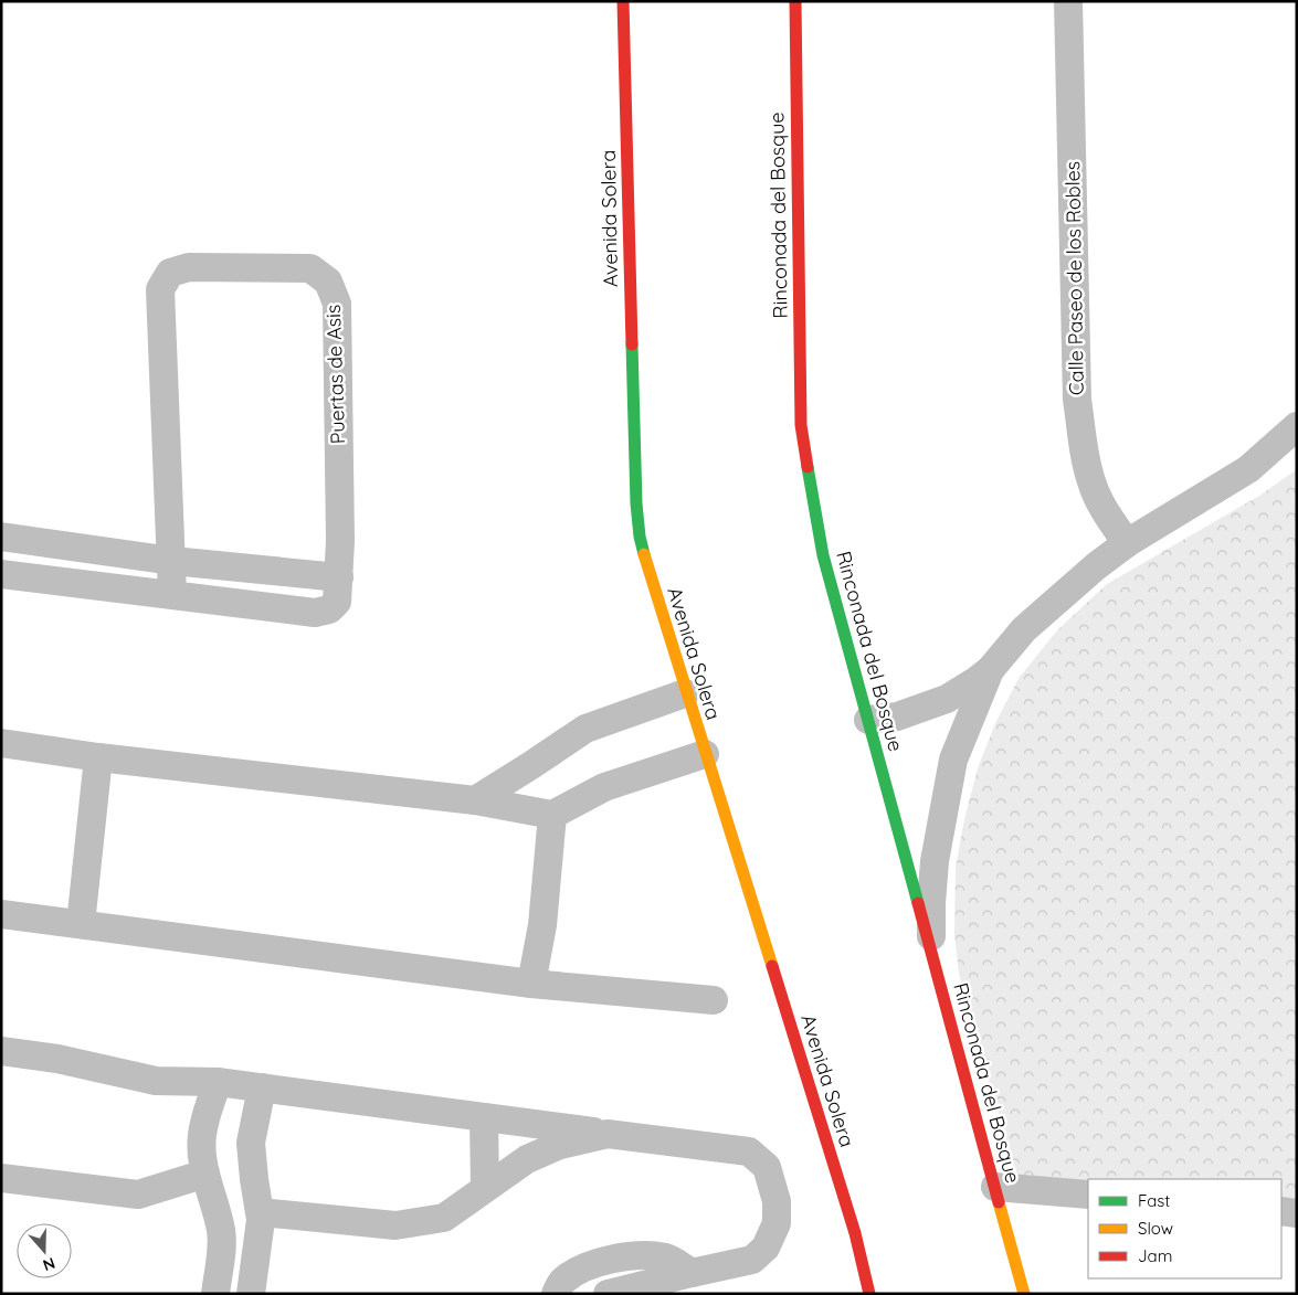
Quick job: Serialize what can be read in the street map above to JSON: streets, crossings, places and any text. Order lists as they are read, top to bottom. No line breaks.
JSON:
{"streets":{"street":["Rinconada del Bosque","Avenida Solera","Calle Paseo de los Robles","Puertas de Asis"]},"legend":["Fast","Slow","Jam"],"north":"bottom"}
